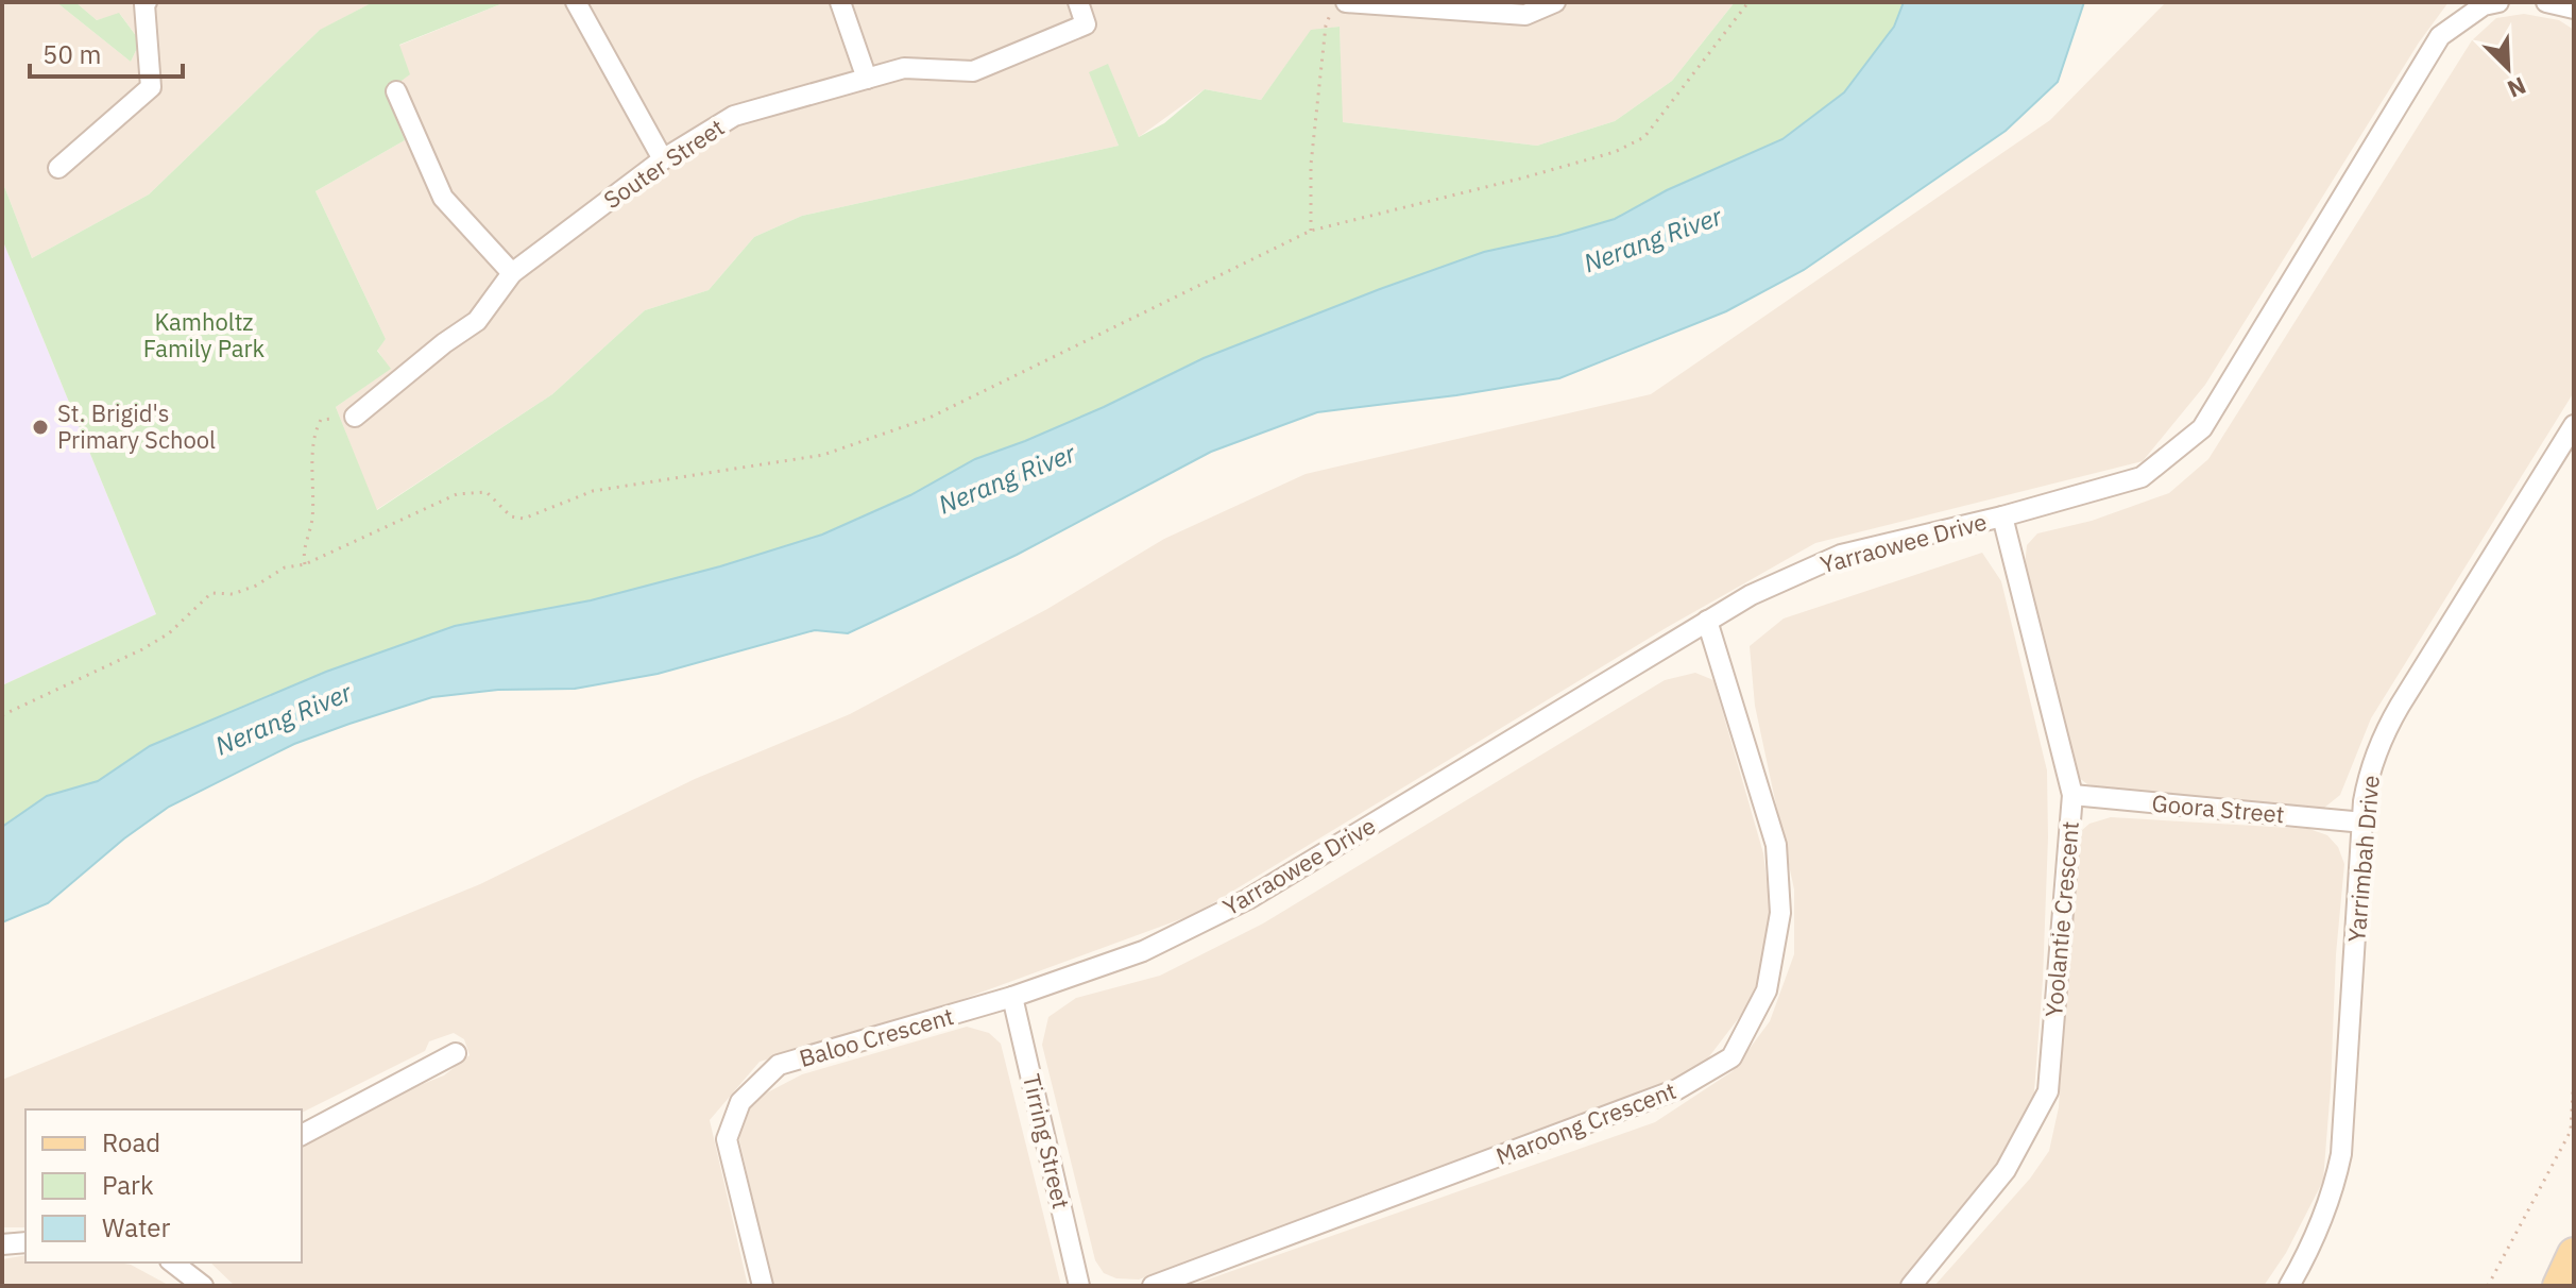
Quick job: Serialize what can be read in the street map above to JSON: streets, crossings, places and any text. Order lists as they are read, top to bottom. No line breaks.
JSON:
{"streets":{"street":["Souter Street","Yarraowee Drive","Goora Street","Yarrimbah Drive","Yoolantie Crescent","Baloo Crescent","Maroong Crescent","Tirring Street"]},"crossings":[["Yarraowee Drive","Yoolantie Crescent"],["Yarraowee Drive","Baloo Crescent"],["Yarraowee Drive","Maroong Crescent"],["Yarraowee Drive","Tirring Street"],["Goora Street","Yarrimbah Drive"],["Goora Street","Yoolantie Crescent"],["Baloo Crescent","Tirring Street"]],"water":["Nerang River"],"parks":["Kamholtz Family Park"],"places":["St. Brigid's Primary School"],"legend":["Road","Park","Water"],"scale_bar":"50 m","north":"bottom right"}
